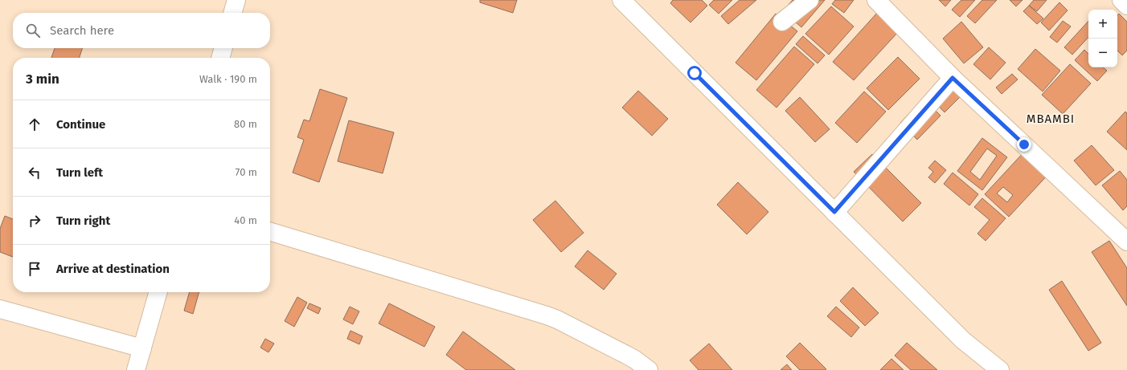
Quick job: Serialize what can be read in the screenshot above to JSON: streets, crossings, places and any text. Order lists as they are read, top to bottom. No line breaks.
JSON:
{"districts":["MBAMBI"],"page":{"map_buttons":["+","−"],"search":"Search here","heading":["3 min","Walk · 190 m"],"list":[["Continue","80 m"],["Turn left","70 m"],["Turn right","40 m"],"Arrive at destination"]}}
